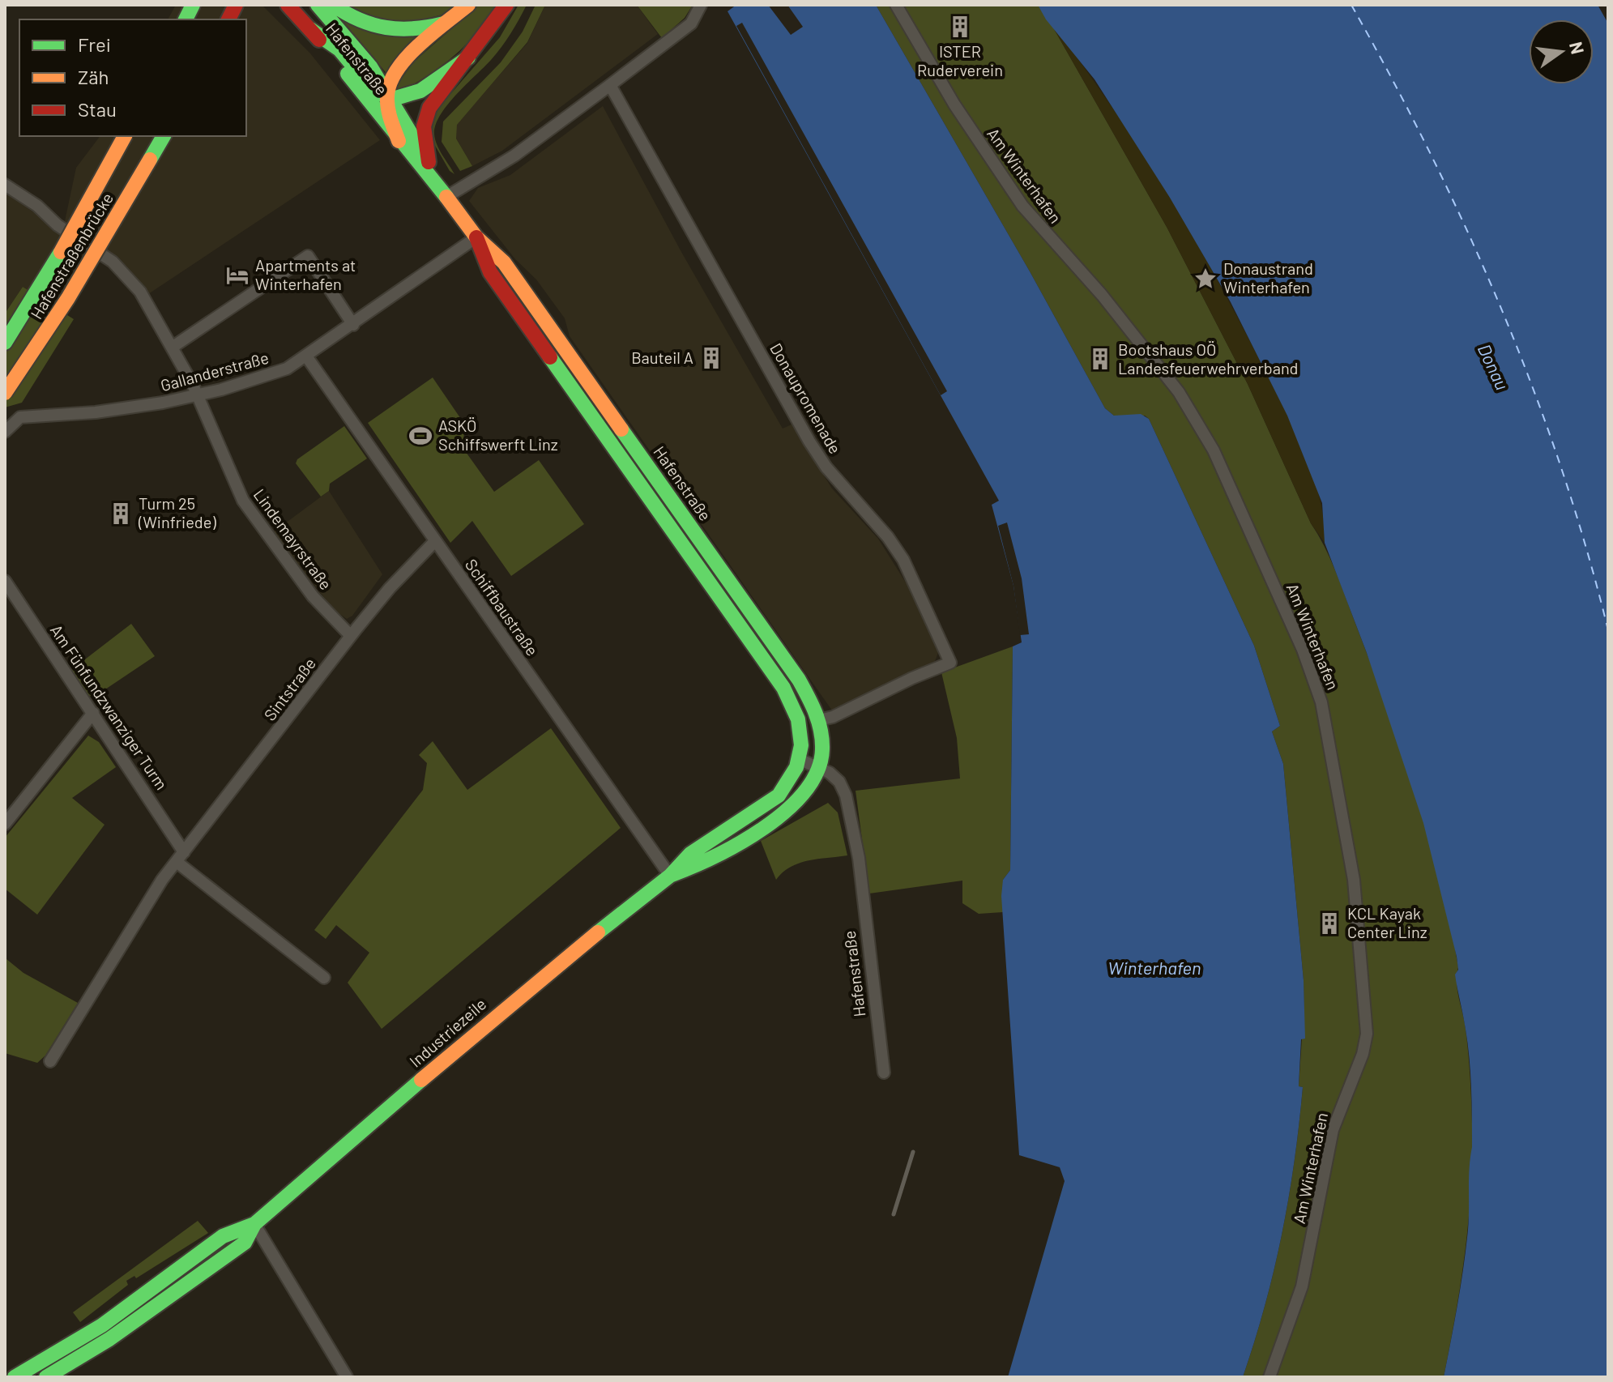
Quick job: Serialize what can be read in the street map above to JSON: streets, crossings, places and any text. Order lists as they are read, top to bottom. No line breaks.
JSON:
{"streets":{"main road":["Hafenstraße","Hafenstraßenbrücke","Industriezeile"],"street":["Am Winterhafen","Gallanderstraße","Donaupromenade","Lindemayrstraße","Schiffbaustraße","Sintstraße","Am Fünfundzwanziger Turm"]},"crossings":[["Hafenstraße","Gallanderstraße"],["Hafenstraße","Donaupromenade"],["Hafenstraße","Schiffbaustraße"],["Hafenstraße","Industriezeile"],["Gallanderstraße","Lindemayrstraße"],["Gallanderstraße","Schiffbaustraße"],["Lindemayrstraße","Sintstraße"],["Schiffbaustraße","Sintstraße"],["Schiffbaustraße","Industriezeile"],["Sintstraße","Am Fünfundzwanziger Turm"]],"water":["Donau","Winterhafen"],"places":{"building":["ISTER Ruderverein","Bauteil A","Bootshaus OÖ Landesfeuerwehrverband","Turm 25 (Winfriede)","KCL Kayak Center Linz"],"hotel":["Apartments at Winterhafen"],"place":["Donaustrand Winterhafen"],"sports":["ASKÖ Schiffswerft Linz"]},"legend":["Frei","Zäh","Stau"],"north":"right"}
